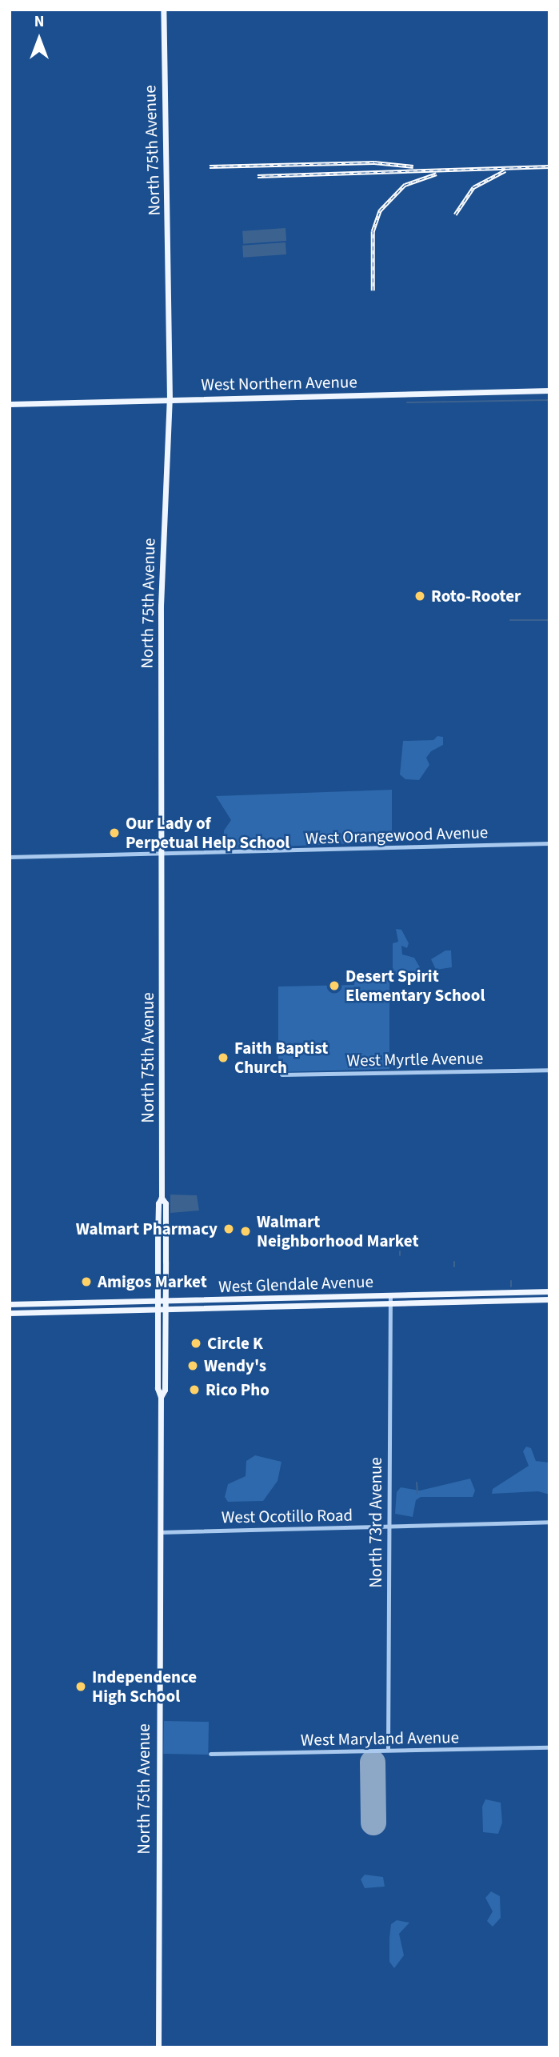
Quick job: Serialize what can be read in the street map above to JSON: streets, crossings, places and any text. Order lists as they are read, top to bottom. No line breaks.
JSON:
{"streets":{"main road":["North 75th Avenue","West Northern Avenue","West Glendale Avenue"],"street":["West Orangewood Avenue","West Myrtle Avenue","West Ocotillo Road","North 73rd Avenue","West Maryland Avenue"]},"crossings":[["North 75th Avenue","West Northern Avenue"],["North 75th Avenue","West Orangewood Avenue"],["North 75th Avenue","West Glendale Avenue"],["North 75th Avenue","West Ocotillo Road"],["West Glendale Avenue","North 73rd Avenue"],["West Ocotillo Road","North 73rd Avenue"],["North 73rd Avenue","West Maryland Avenue"]],"places":["Roto-Rooter","Our Lady of Perpetual Help School","Desert Spirit Elementary School","Faith Baptist Church","Walmart Pharmacy","Walmart Neighborhood Market","Amigos Market","Circle K","Wendy's","Rico Pho","Independence High School"],"north":"top"}
